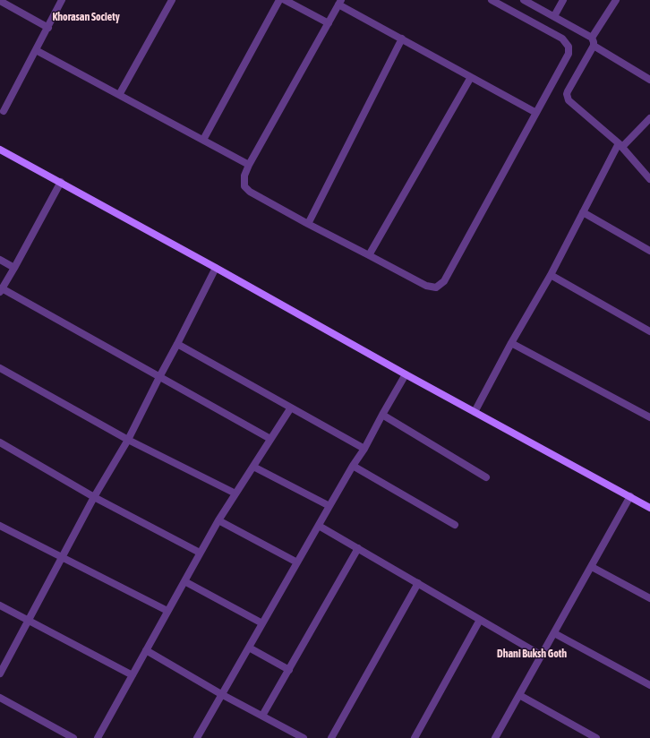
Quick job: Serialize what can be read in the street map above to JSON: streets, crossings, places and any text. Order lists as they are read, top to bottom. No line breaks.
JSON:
{"districts":["Khorasan Society","Dhani Buksh Goth"]}
